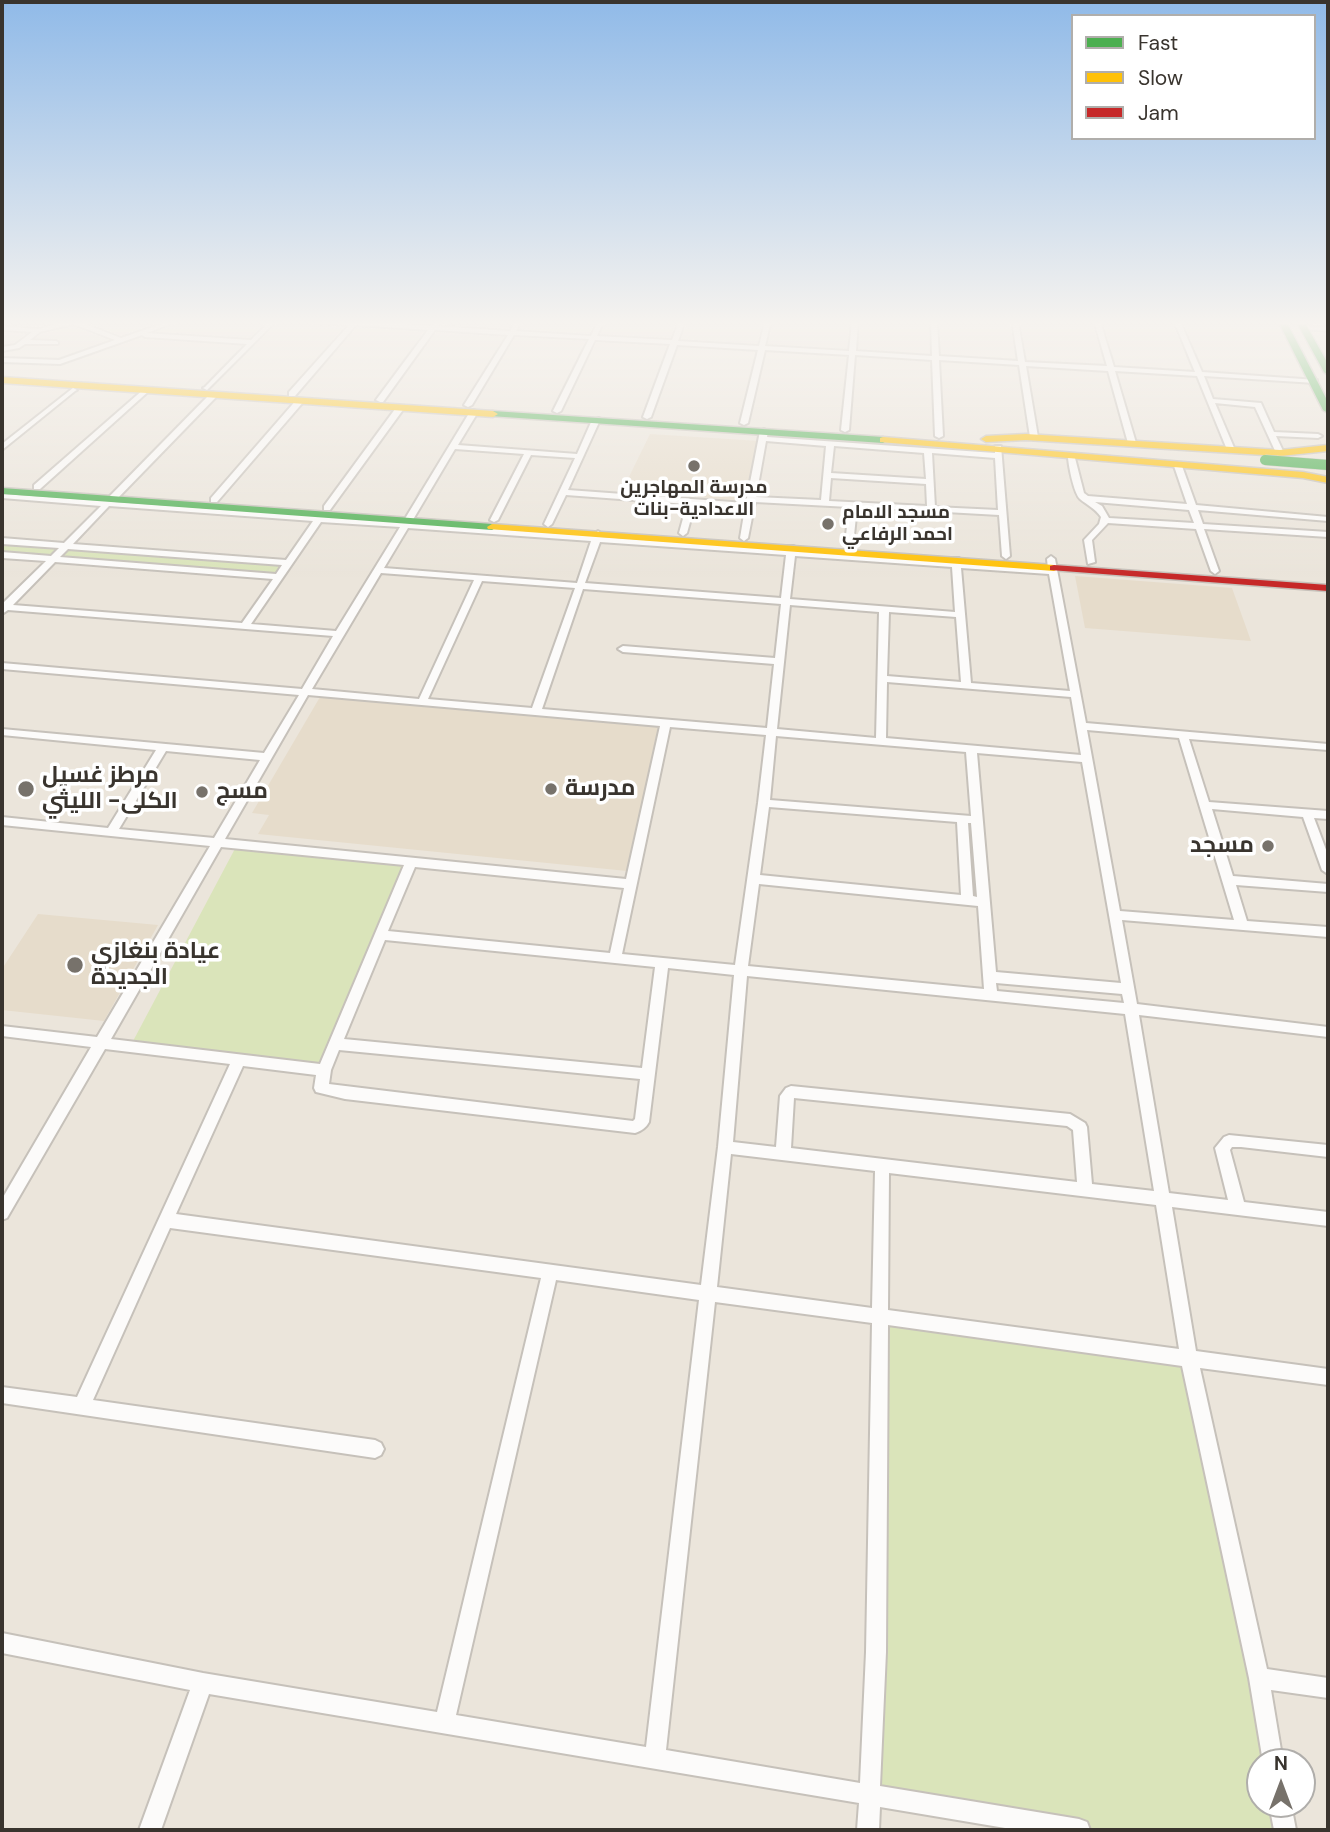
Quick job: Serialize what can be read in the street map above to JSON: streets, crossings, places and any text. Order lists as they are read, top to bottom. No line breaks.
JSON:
{"places":["مدرسة المهاجرين الاعدادية-بنات","مسجد الامام احمد الرفاعي","مرطز غسيل الكلى- الليثي","مدرسة","مسج","مسجد","عيادة بنغازي الجديدة"],"legend":["Fast","Slow","Jam"],"north":"top"}
